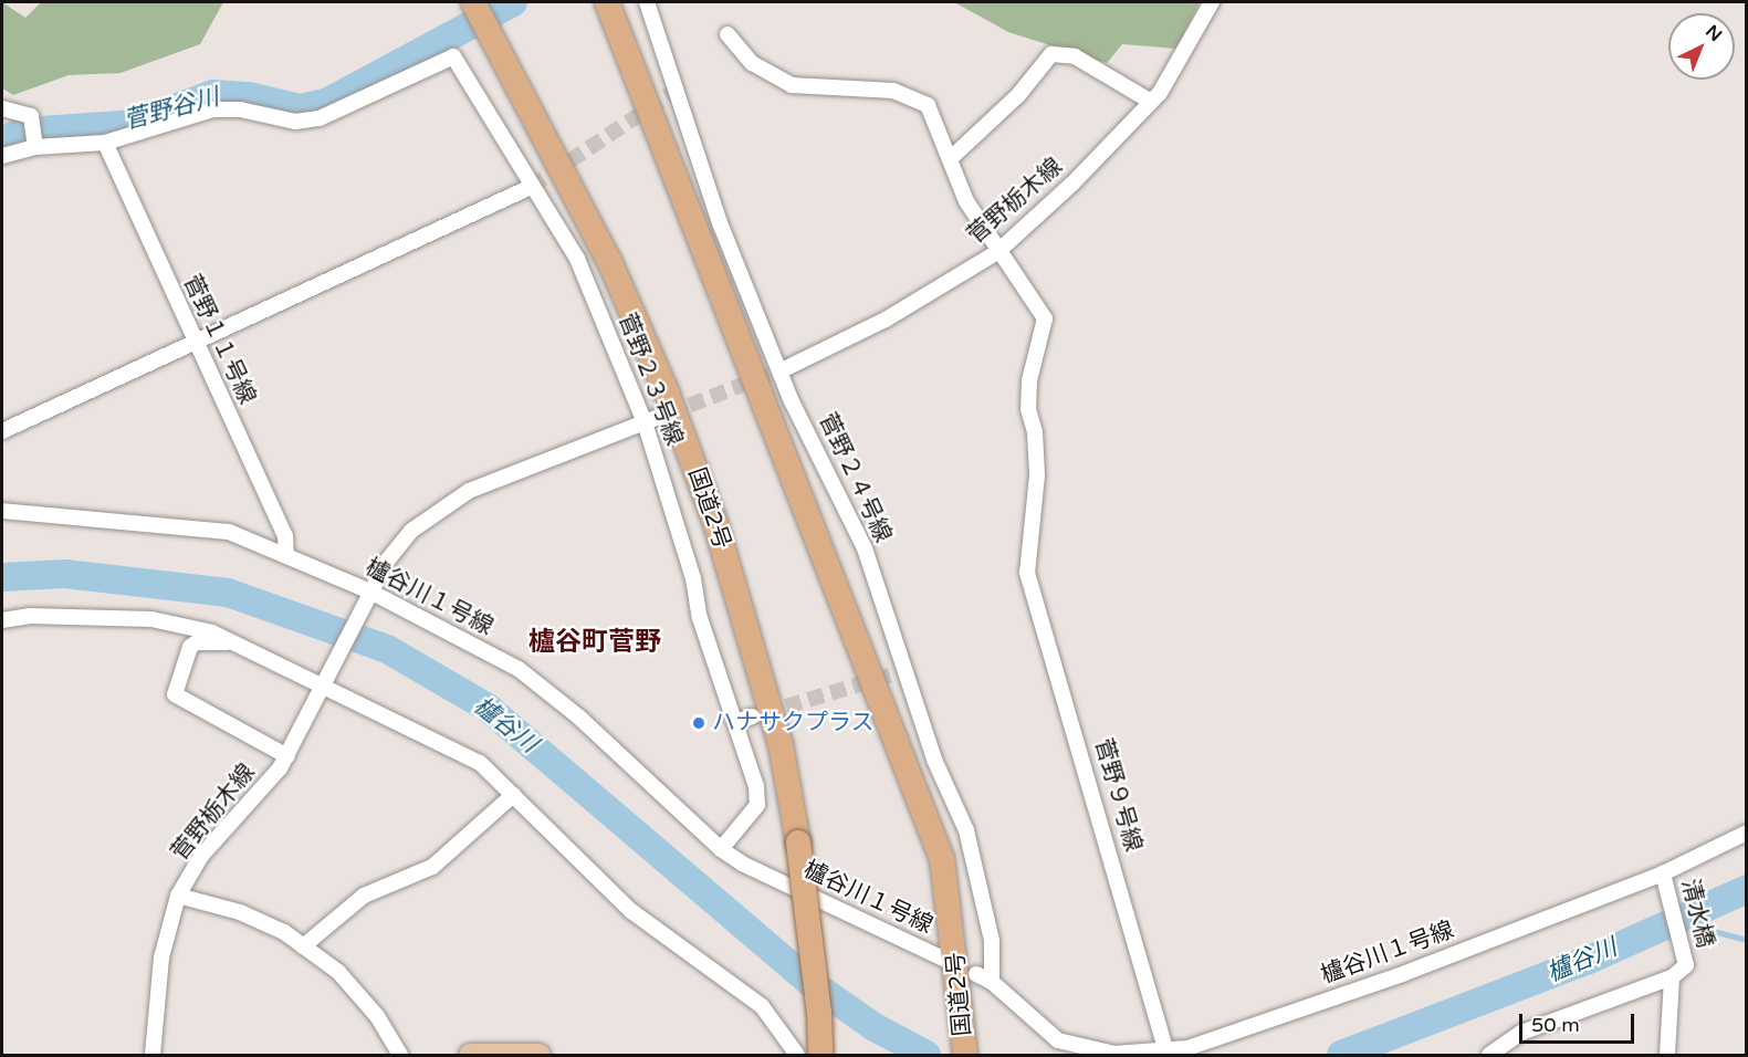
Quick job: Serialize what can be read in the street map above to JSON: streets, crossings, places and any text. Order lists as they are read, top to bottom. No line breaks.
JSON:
{"streets":{"highway":["国道2号"],"street":["菅野栃木線","菅野１１号線","菅野２３号線","菅野２４号線","櫨谷川１号線","菅野９号線","清水橋"]},"crossings":[["菅野栃木線","櫨谷川１号線"],["菅野栃木線","菅野９号線"],["菅野１１号線","菅野２３号線"],["菅野１１号線","櫨谷川１号線"],["菅野２３号線","櫨谷川１号線"],["菅野２４号線","櫨谷川１号線"],["櫨谷川１号線","菅野９号線"],["櫨谷川１号線","清水橋"]],"districts":["櫨谷町菅野"],"water":["菅野谷川","櫨谷川"],"places":["ハナサクプラス"],"scale_bar":"50 m","north":"top right"}
